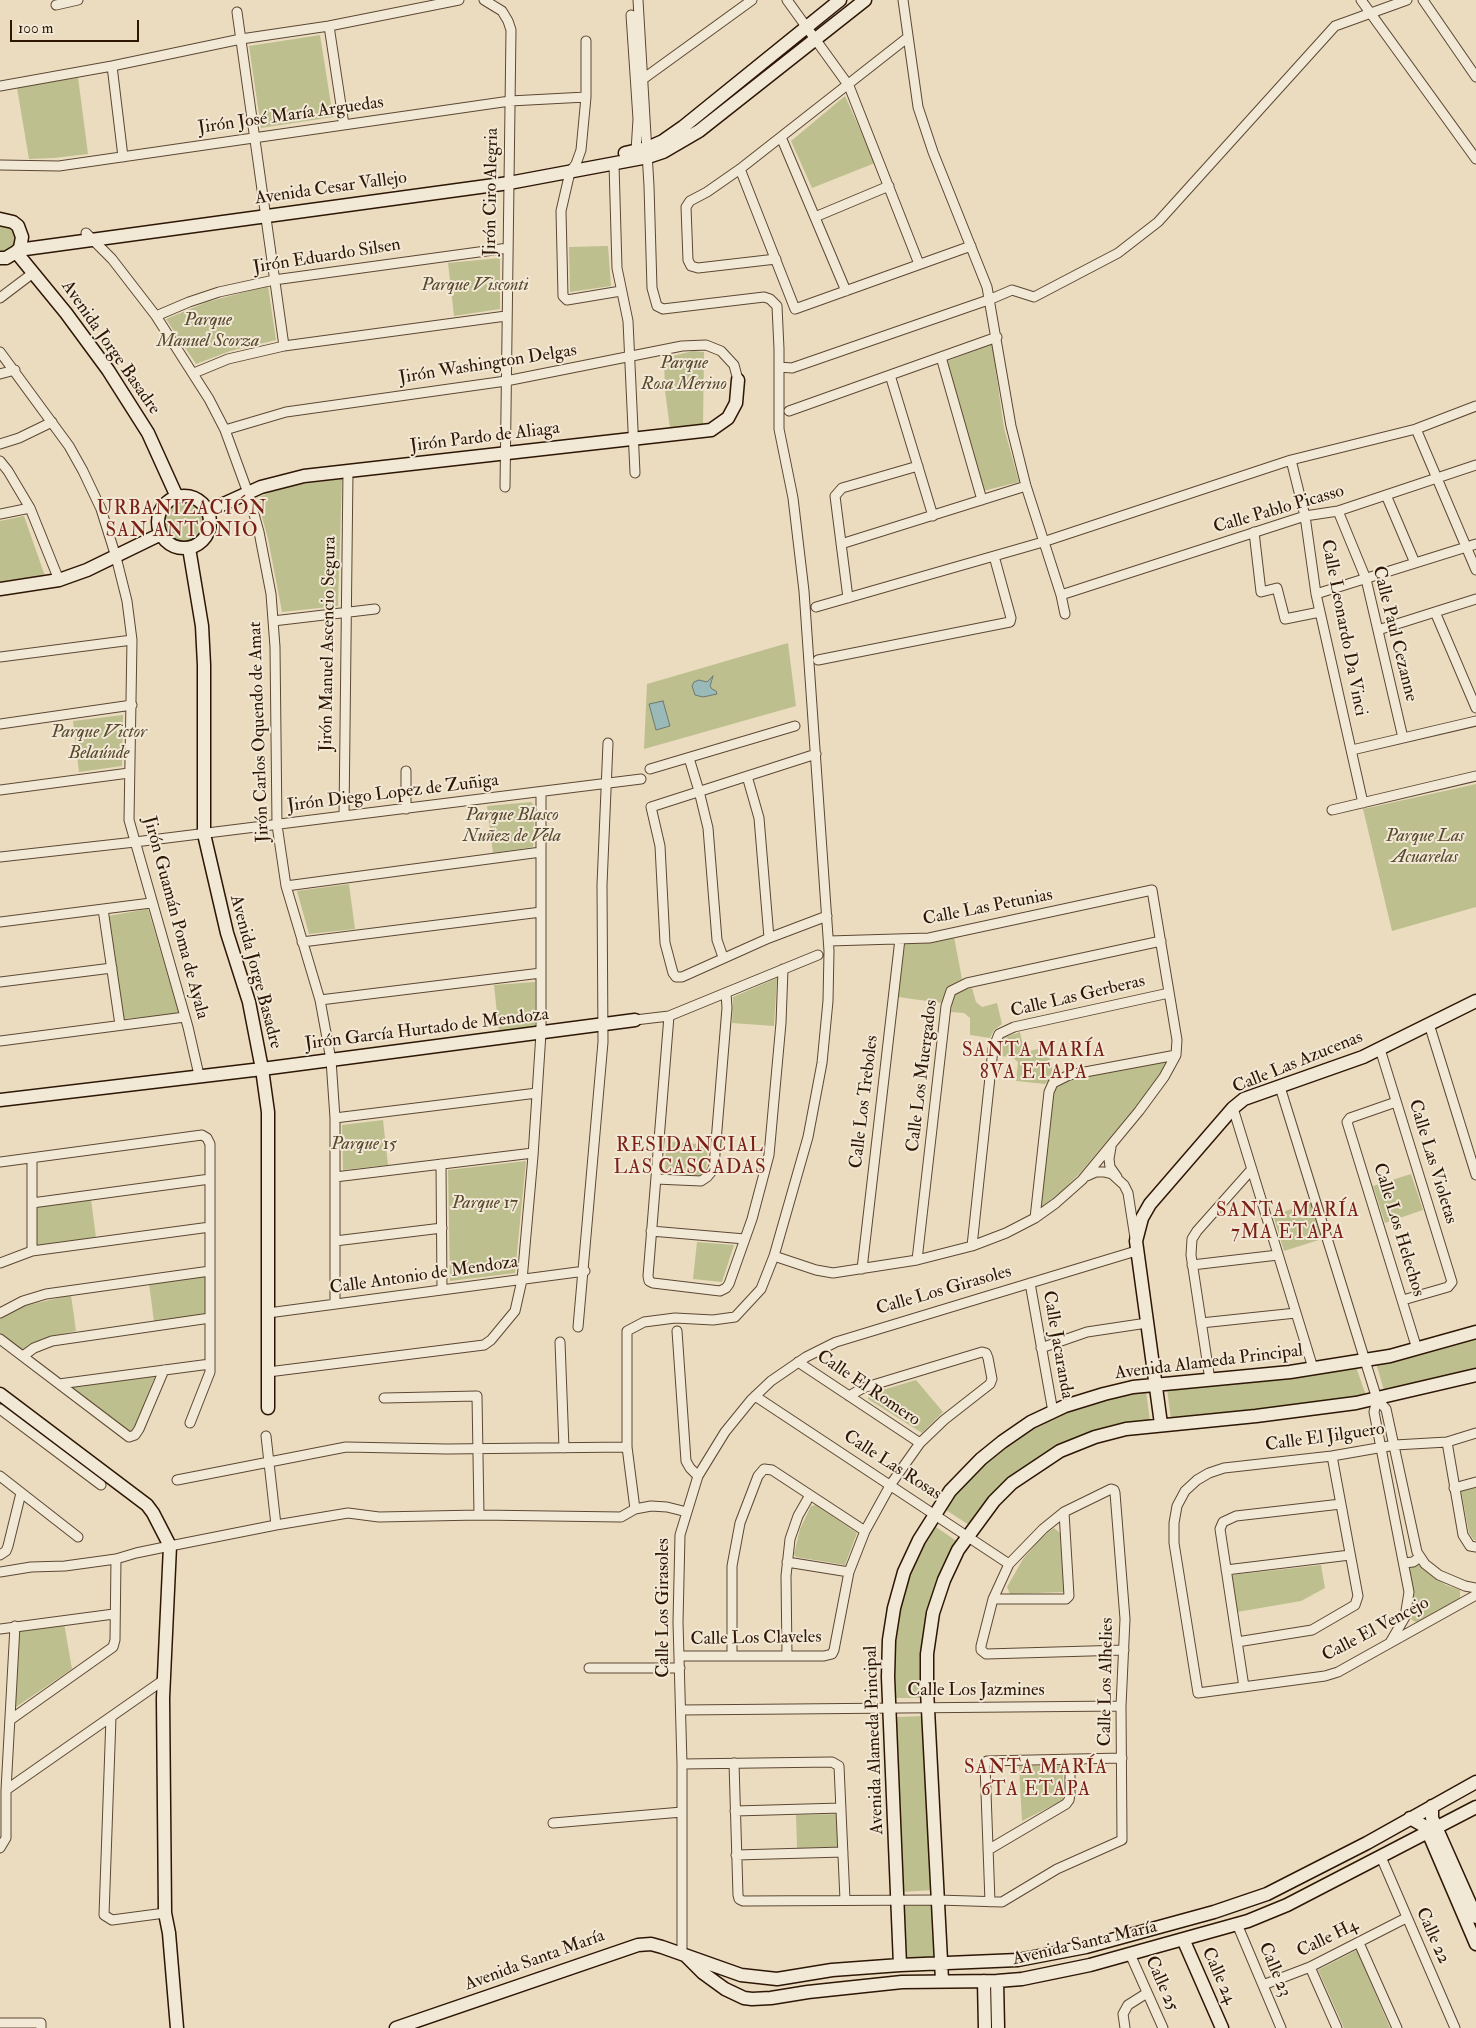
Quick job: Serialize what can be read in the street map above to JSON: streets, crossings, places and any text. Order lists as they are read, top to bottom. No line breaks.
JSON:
{"streets":{"street":["Jirón José María Arguedas","Avenida Cesar Vallejo","Jirón Ciro Alegria","Jirón Eduardo Silsen","Avenida Jorge Basadre","Jirón Washington Delgas","Jirón Pardo de Aliaga","Calle Pablo Picasso","Calle Leonardo Da Vinci","Calle Paul Cezanne","Jirón Manuel Ascencio Segura","Jirón Carlos Oquendo de Amat","Jirón Diego Lopez de Zuñiga","Calle Las Petunias","Jirón Guamán Poma de Ayala","Calle Las Gerberas","Jirón García Hurtado de Mendoza","Calle Las Azucenas","Calle Los Muergados","Calle Los Treboles","Calle Las Violetas","Calle Los Helechos","Calle Antonio de Mendoza","Calle Los Girasoles","Calle Jacaranda","Avenida Alameda Principal","Calle El Romero","Calle El Jilguero","Calle Las Rosas","Calle El Vencejo","Calle Los Claveles","Calle Los Alhelies","Calle Los Jazmines","Calle 22","Calle H4","Avenida Santa María","Calle 23","Calle 24","Calle 25"]},"crossings":[["Jirón José María Arguedas","Jirón Ciro Alegria"],["Avenida Cesar Vallejo","Jirón Ciro Alegria"],["Avenida Cesar Vallejo","Avenida Jorge Basadre"],["Avenida Cesar Vallejo","Jirón Carlos Oquendo de Amat"],["Jirón Ciro Alegria","Jirón Eduardo Silsen"],["Jirón Ciro Alegria","Jirón Washington Delgas"],["Jirón Ciro Alegria","Jirón Pardo de Aliaga"],["Jirón Eduardo Silsen","Jirón Carlos Oquendo de Amat"],["Avenida Jorge Basadre","Jirón Pardo de Aliaga"],["Avenida Jorge Basadre","Jirón Diego Lopez de Zuñiga"],["Avenida Jorge Basadre","Jirón García Hurtado de Mendoza"],["Avenida Jorge Basadre","Calle Antonio de Mendoza"],["Jirón Washington Delgas","Jirón Pardo de Aliaga"],["Jirón Washington Delgas","Jirón Carlos Oquendo de Amat"],["Jirón Pardo de Aliaga","Jirón Manuel Ascencio Segura"],["Jirón Pardo de Aliaga","Jirón Carlos Oquendo de Amat"],["Calle Pablo Picasso","Calle Leonardo Da Vinci"],["Calle Pablo Picasso","Calle Paul Cezanne"],["Jirón Manuel Ascencio Segura","Jirón Diego Lopez de Zuñiga"],["Jirón Carlos Oquendo de Amat","Jirón Diego Lopez de Zuñiga"],["Jirón Carlos Oquendo de Amat","Jirón García Hurtado de Mendoza"],["Jirón Carlos Oquendo de Amat","Calle Antonio de Mendoza"],["Jirón Diego Lopez de Zuñiga","Jirón Guamán Poma de Ayala"],["Calle Las Petunias","Calle Los Muergados"],["Calle Las Petunias","Calle Los Treboles"],["Jirón Guamán Poma de Ayala","Jirón García Hurtado de Mendoza"],["Calle Las Azucenas","Calle Las Violetas"],["Calle Las Azucenas","Calle Los Girasoles"],["Calle Las Azucenas","Avenida Alameda Principal"],["Calle Las Violetas","Calle Los Helechos"],["Calle Los Helechos","Avenida Alameda Principal"],["Calle Los Girasoles","Calle Jacaranda"],["Calle Los Girasoles","Calle El Romero"],["Calle Los Girasoles","Calle Las Rosas"],["Calle Los Girasoles","Calle Los Claveles"],["Calle Los Girasoles","Calle Los Jazmines"],["Calle Los Girasoles","Avenida Santa María"],["Calle Jacaranda","Avenida Alameda Principal"],["Avenida Alameda Principal","Calle Las Rosas"],["Avenida Alameda Principal","Calle Los Alhelies"],["Avenida Alameda Principal","Calle Los Jazmines"],["Avenida Alameda Principal","Avenida Santa María"],["Calle El Romero","Calle Los Claveles"],["Calle El Jilguero","Calle El Vencejo"],["Calle Las Rosas","Calle Los Claveles"],["Calle Los Alhelies","Calle Los Jazmines"],["Calle 22","Calle H4"],["Calle 22","Avenida Santa María"],["Calle H4","Calle 23"],["Avenida Santa María","Calle 23"],["Avenida Santa María","Calle 24"],["Avenida Santa María","Calle 25"]],"districts":["URBANIZACIÓN SAN ANTONIO","SANTA MARÍA 8VA ETAPA","RESIDANCIAL LAS CASCADAS","SANTA MARÍA 7MA ETAPA","SANTA MARÍA 6TA ETAPA"],"parks":["Parque Visconti","Parque Manuel Scorza","Parque Rosa Merino","Parque Victor Belaúnde","Parque Blasco Nuñez de Vela","Parque Las Acuarelas","Parque 15","Parque 17"],"scale_bar":"100 m"}
